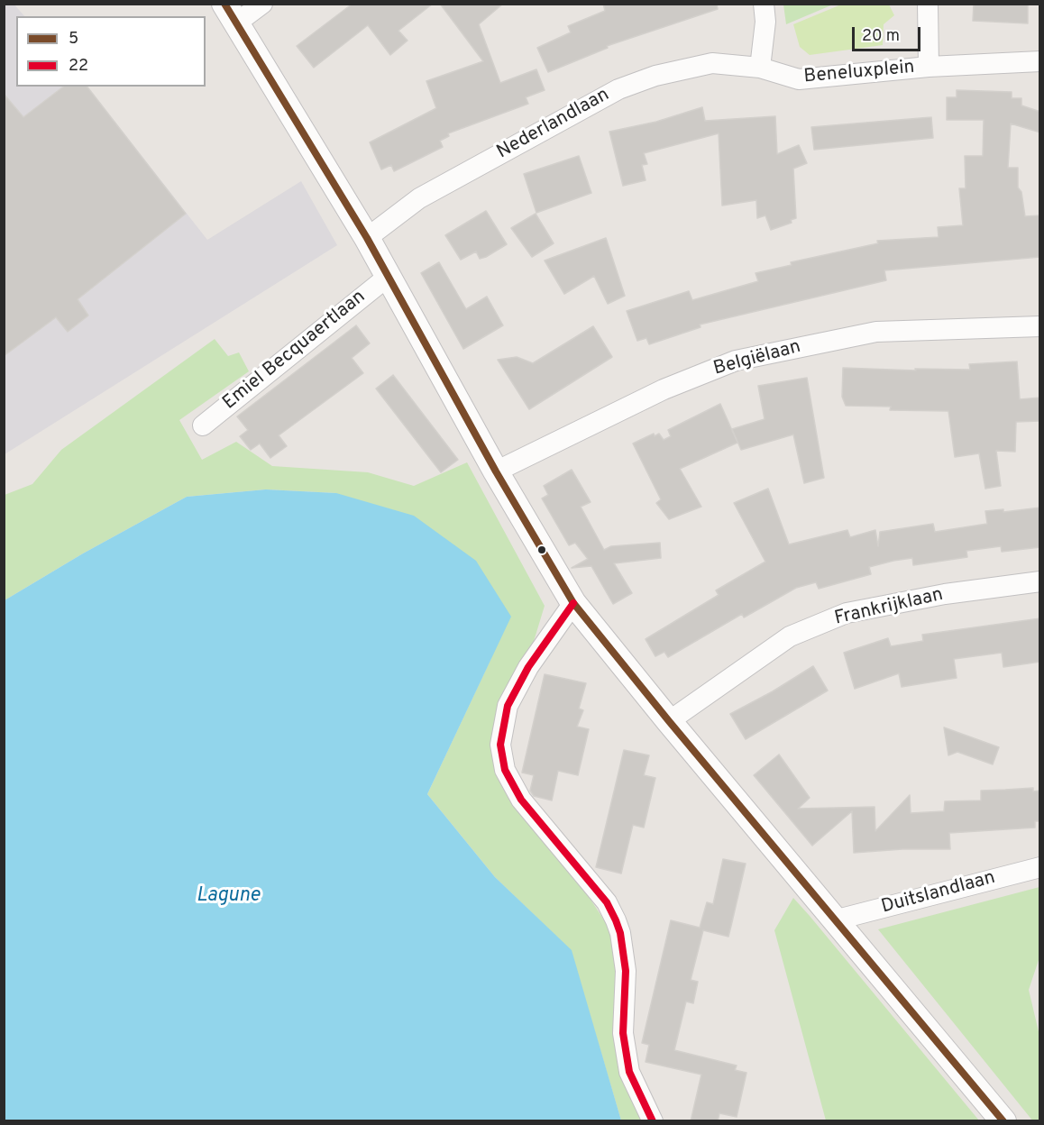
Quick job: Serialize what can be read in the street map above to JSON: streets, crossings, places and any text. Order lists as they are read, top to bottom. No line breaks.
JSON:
{"streets":{"street":["Beneluxplein","Nederlandlaan","Emiel Becquaertlaan","Belgiëlaan","Frankrijklaan","Duitslandlaan"]},"crossings":[["Beneluxplein","Nederlandlaan"],["Nederlandlaan","Emiel Becquaertlaan"],["Emiel Becquaertlaan","Belgiëlaan"],["Emiel Becquaertlaan","Frankrijklaan"],["Emiel Becquaertlaan","Duitslandlaan"]],"water":["Lagune"],"lines":["transit line 5","transit line 22"],"legend":["5","22"],"scale_bar":"20 m"}
